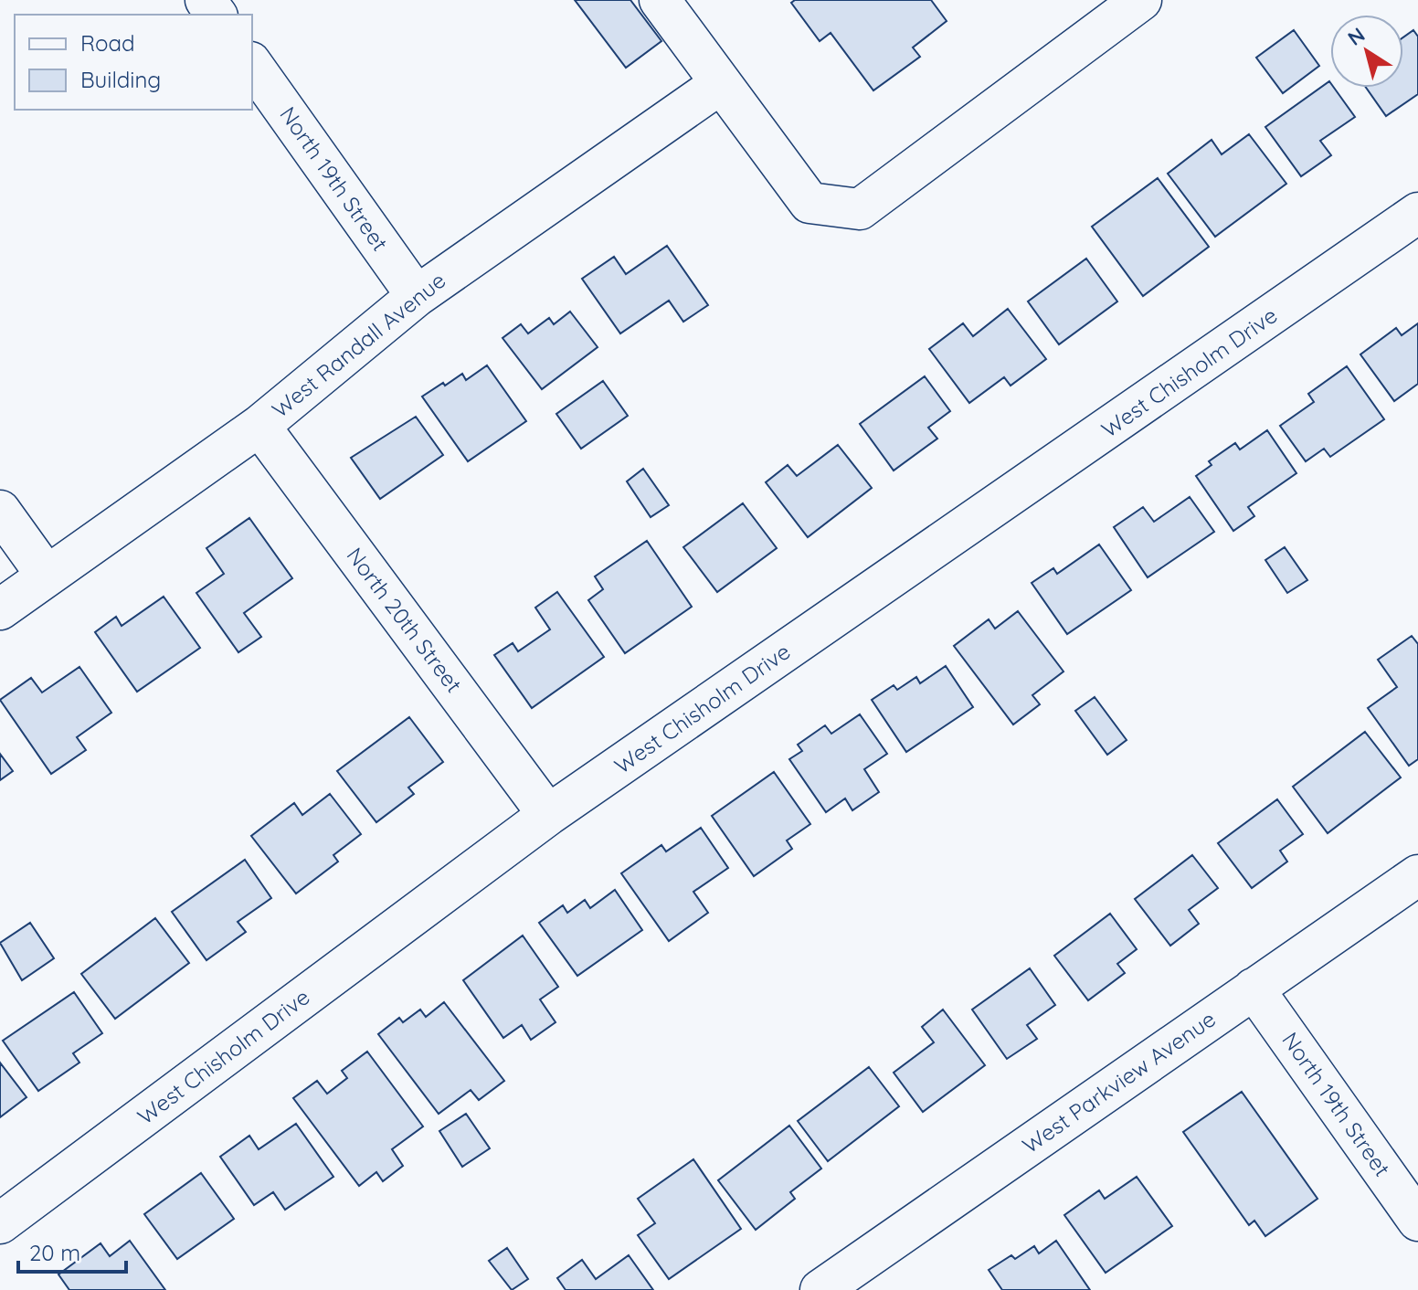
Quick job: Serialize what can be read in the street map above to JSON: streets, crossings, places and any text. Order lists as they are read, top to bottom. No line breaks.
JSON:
{"streets":{"street":["North 19th Street","West Randall Avenue","West Chisholm Drive","North 20th Street","West Parkview Avenue"]},"crossings":[["North 19th Street","West Randall Avenue"],["North 19th Street","West Parkview Avenue"],["West Randall Avenue","North 20th Street"],["West Chisholm Drive","North 20th Street"]],"legend":["Road","Building"],"scale_bar":"20 m","north":"top left"}
